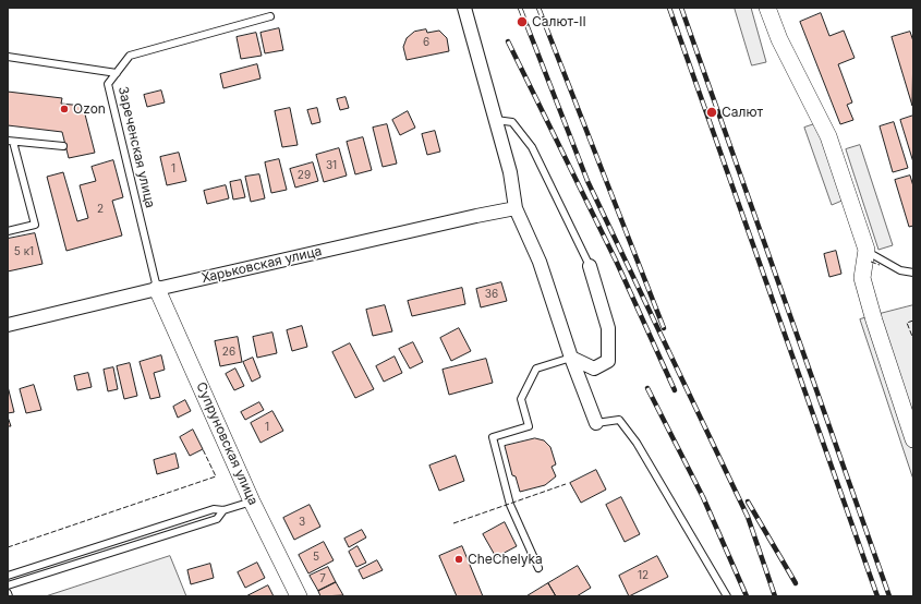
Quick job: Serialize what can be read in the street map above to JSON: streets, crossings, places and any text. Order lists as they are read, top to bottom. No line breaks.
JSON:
{"streets":{"street":["Харьковская улица","Супруновская улица"],"lane":["Зареченская улица"]},"crossings":[["Зареченская улица","Харьковская улица"],["Зареченская улица","Супруновская улица"],["Харьковская улица","Супруновская улица"]],"places":["Салют-II","Ozon","Салют","CheChelyka"],"house_numbers":["6","31","1","29","2","5 к1","36","26","1","3","5","12","7"]}
